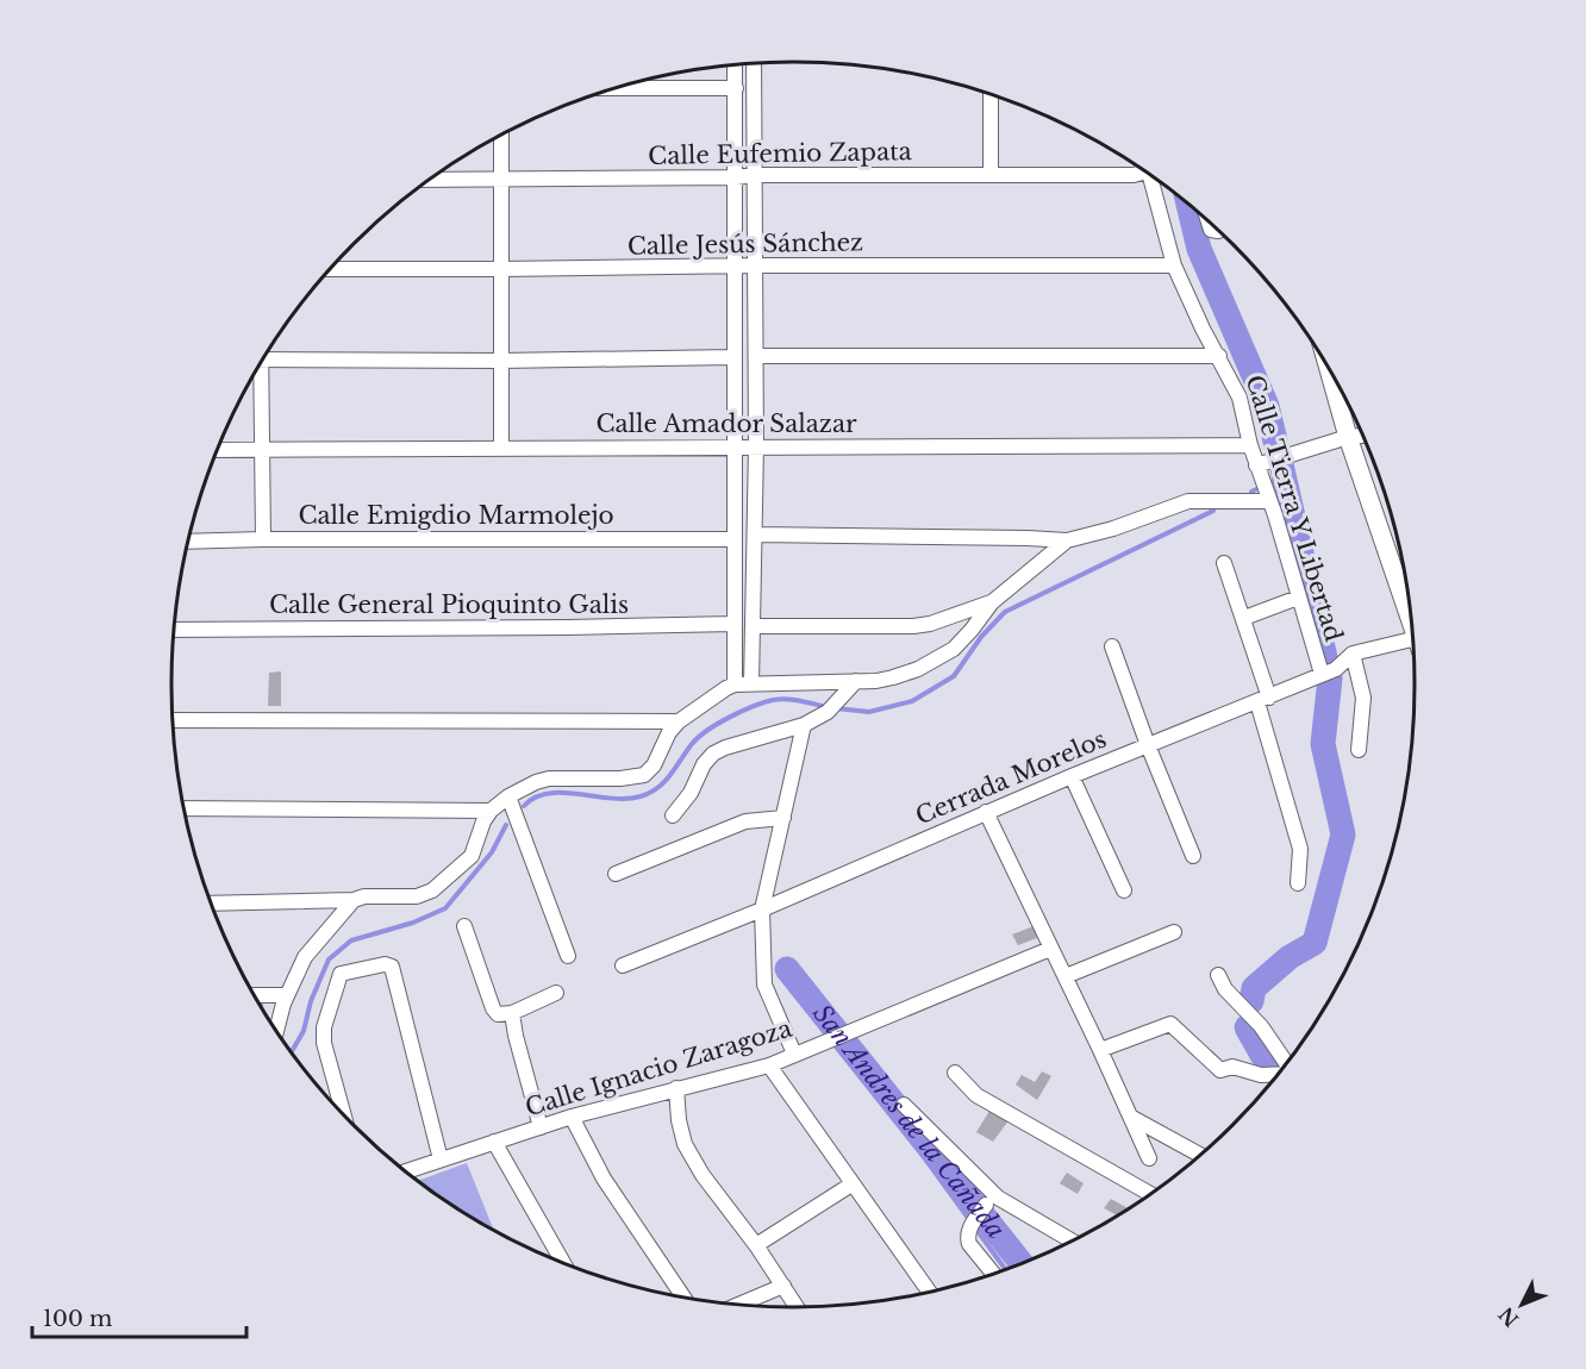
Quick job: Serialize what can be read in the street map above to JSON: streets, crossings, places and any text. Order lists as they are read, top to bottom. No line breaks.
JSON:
{"streets":{"street":["Calle Eufemio Zapata","Calle Jesús Sánchez","Calle Amador Salazar","Calle Tierra Y Libertad","Calle Emigdio Marmolejo","Calle General Pioquinto Galis","Cerrada Morelos","Calle Ignacio Zaragoza"]},"crossings":[["Calle Jesús Sánchez","Calle Tierra Y Libertad"],["Calle Amador Salazar","Calle Tierra Y Libertad"],["Calle Tierra Y Libertad","Cerrada Morelos"]],"water":["San Andres de la Cañada"],"scale_bar":"100 m","north":"bottom left"}
